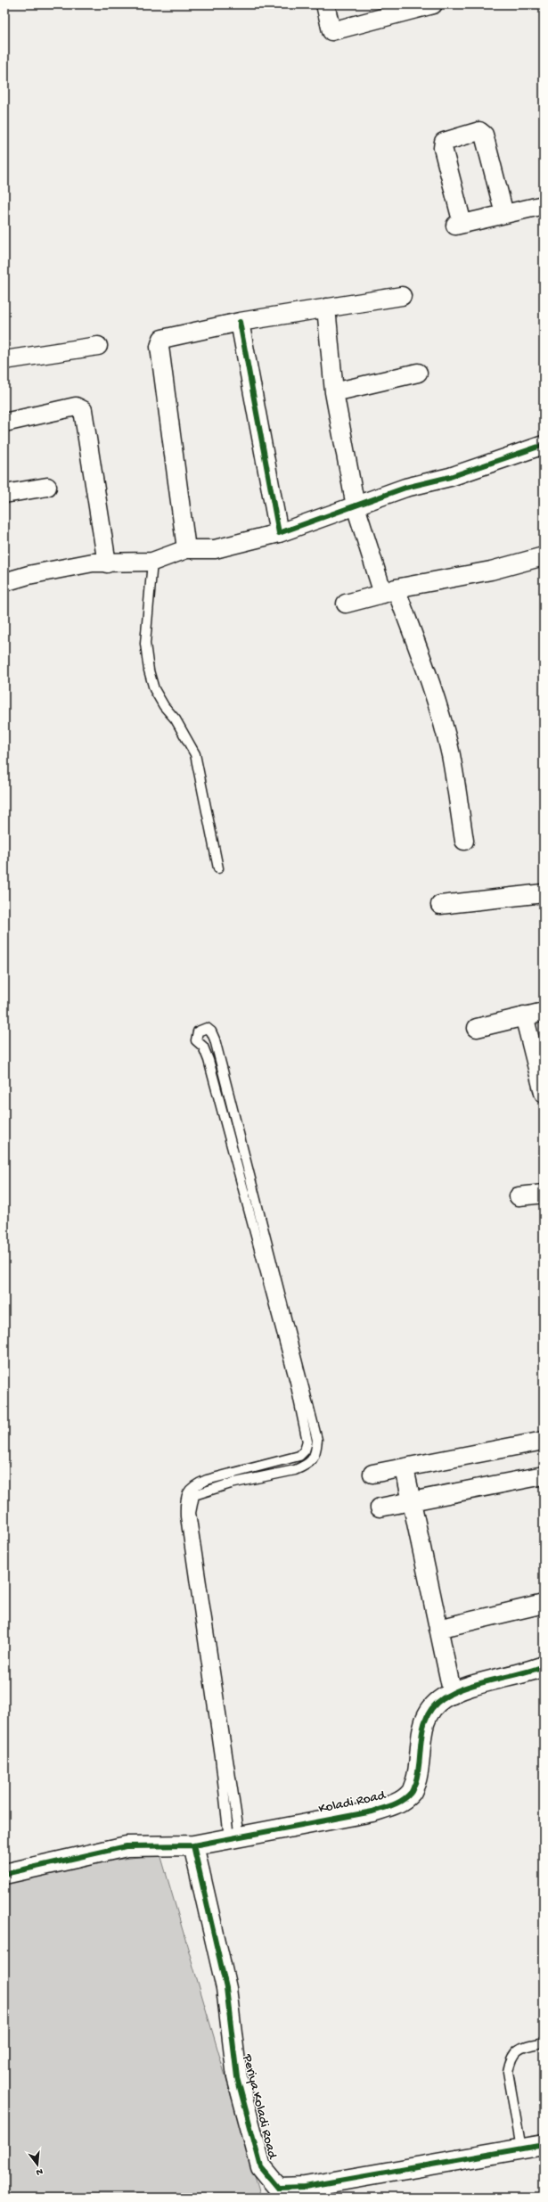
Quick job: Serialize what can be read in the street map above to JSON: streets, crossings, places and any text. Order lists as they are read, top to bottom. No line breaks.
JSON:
{"streets":{"street":["Koladi Road","Periya Koladi Road"]},"crossings":[["Koladi Road","Periya Koladi Road"]],"north":"bottom"}
